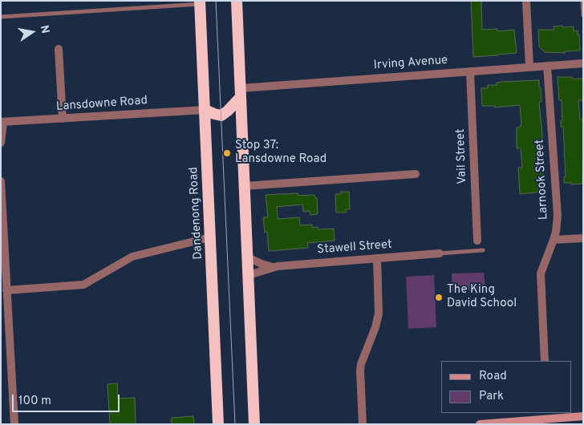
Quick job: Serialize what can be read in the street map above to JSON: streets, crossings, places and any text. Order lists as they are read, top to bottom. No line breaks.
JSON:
{"streets":{"highway":["Dandenong Road"],"street":["Irving Avenue","Lansdowne Road","Vail Street","Larnook Street","Stawell Street"]},"crossings":[["Irving Avenue","Vail Street"],["Irving Avenue","Larnook Street"],["Lansdowne Road","Dandenong Road"]],"places":["Stop 37: Lansdowne Road","The King David School"],"legend":["Road","Park"],"scale_bar":"100 m","north":"right"}
